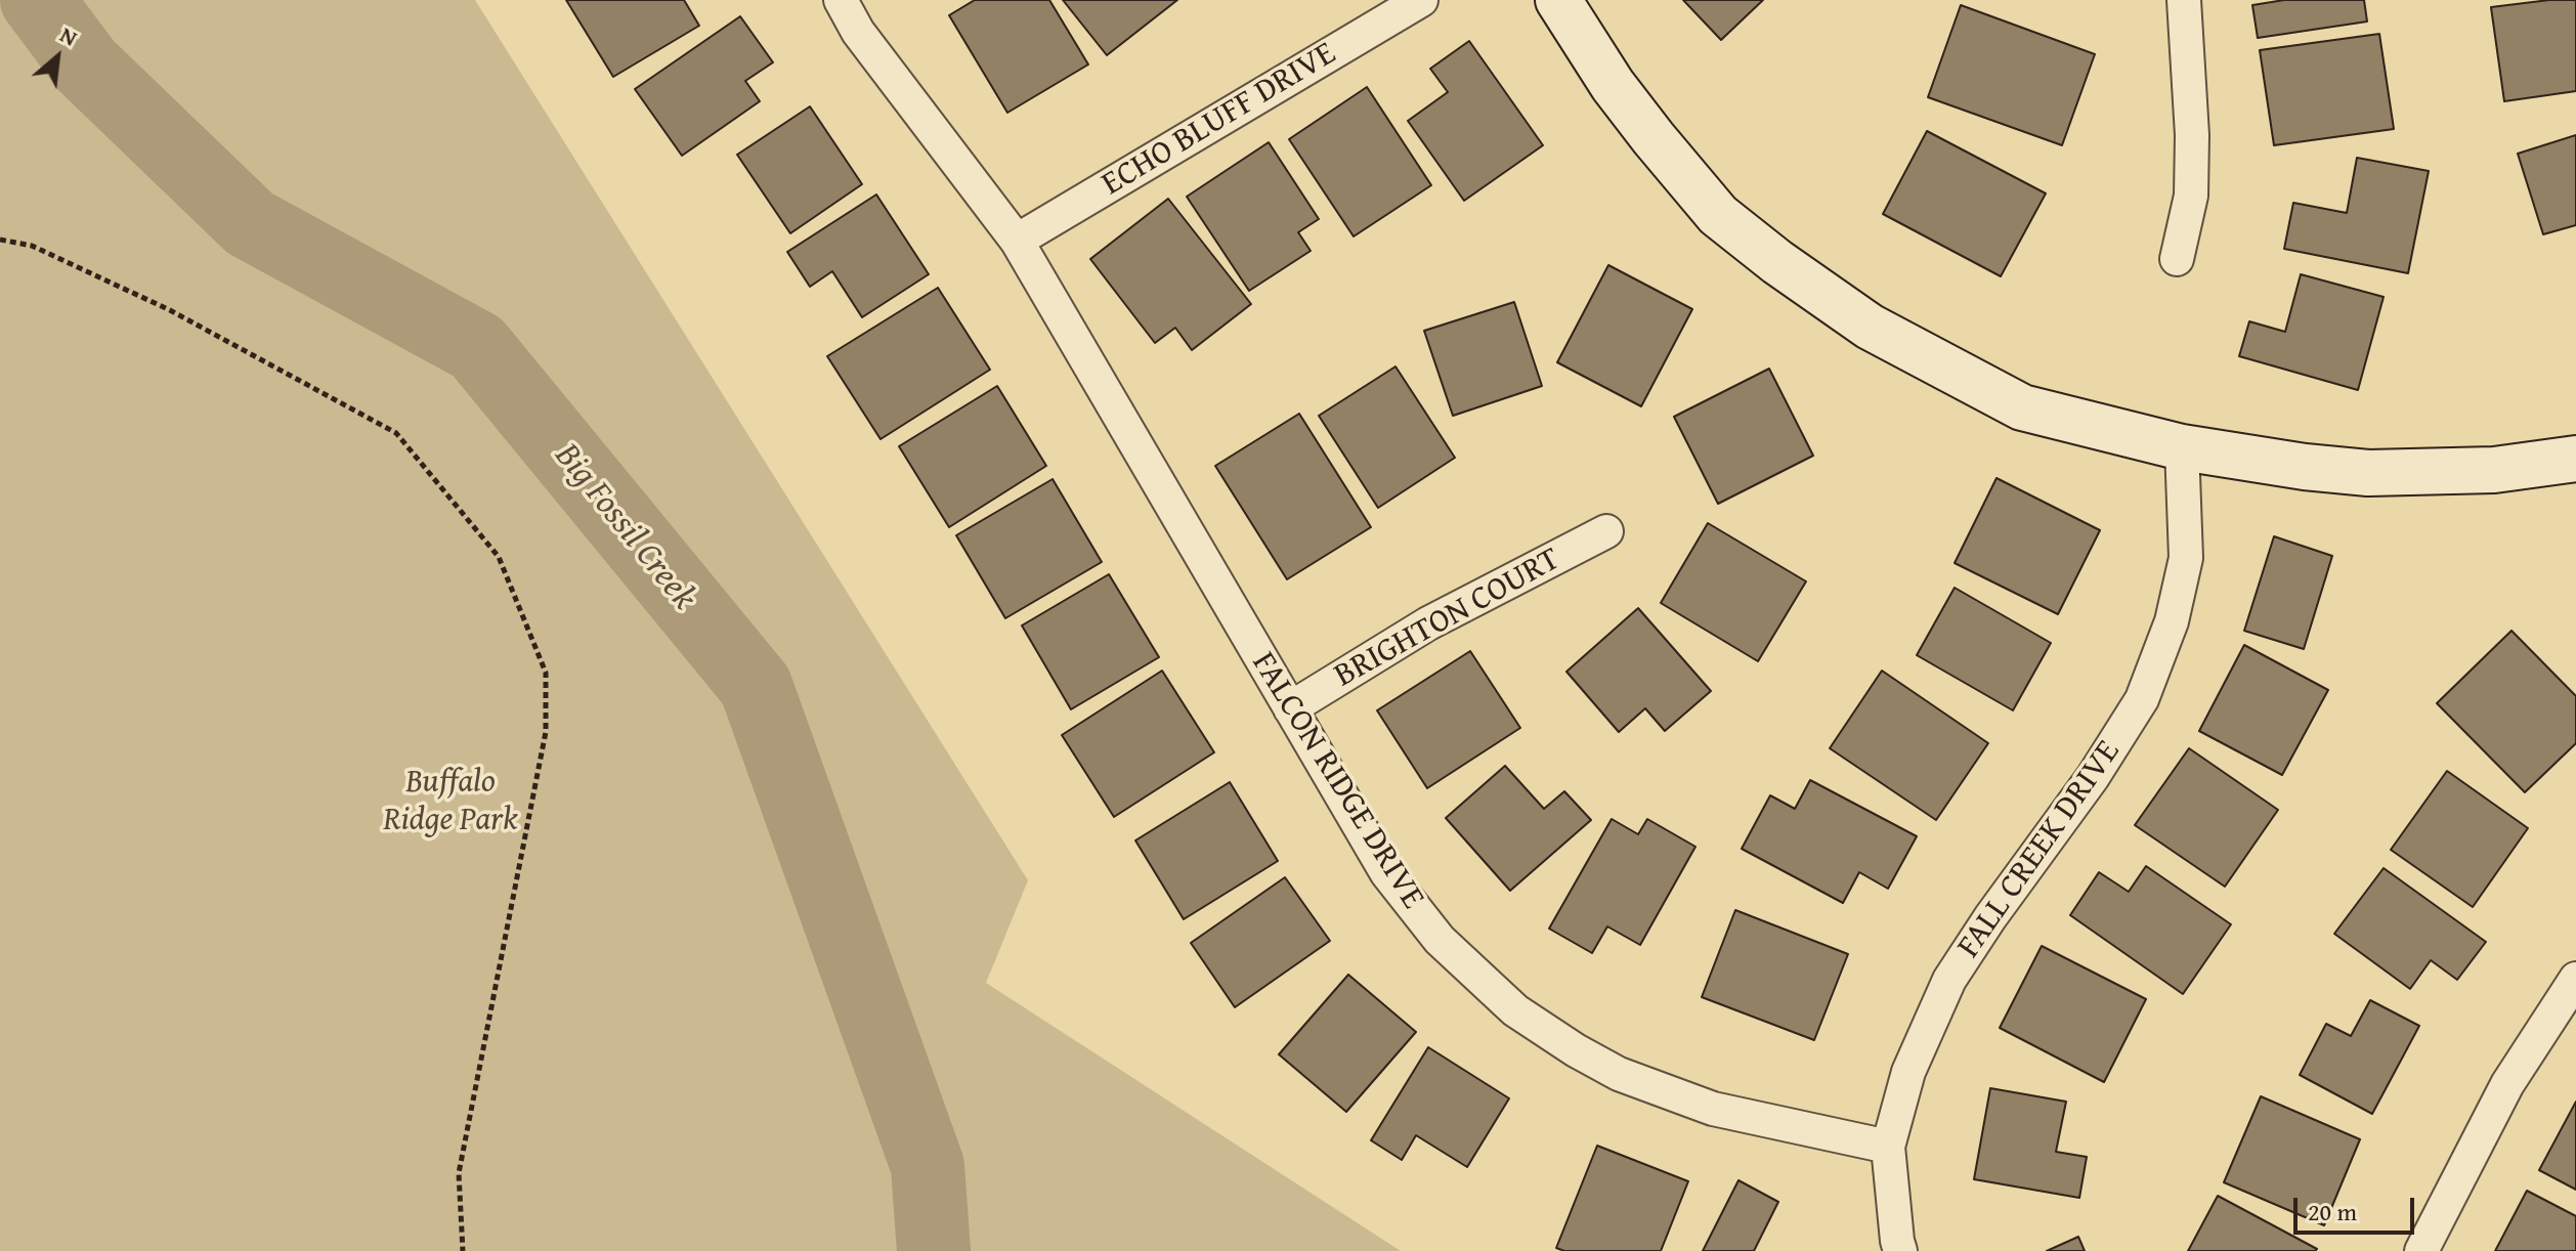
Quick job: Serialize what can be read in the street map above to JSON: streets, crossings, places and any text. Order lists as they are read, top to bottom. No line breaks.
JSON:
{"streets":{"street":["ECHO BLUFF DRIVE","BRIGHTON COURT","FALCON RIDGE DRIVE","FALL CREEK DRIVE"]},"crossings":[["ECHO BLUFF DRIVE","FALCON RIDGE DRIVE"],["BRIGHTON COURT","FALCON RIDGE DRIVE"],["FALCON RIDGE DRIVE","FALL CREEK DRIVE"]],"water":["Big Fossil Creek"],"parks":["Buffalo Ridge Park"],"scale_bar":"20 m","north":"top right"}
